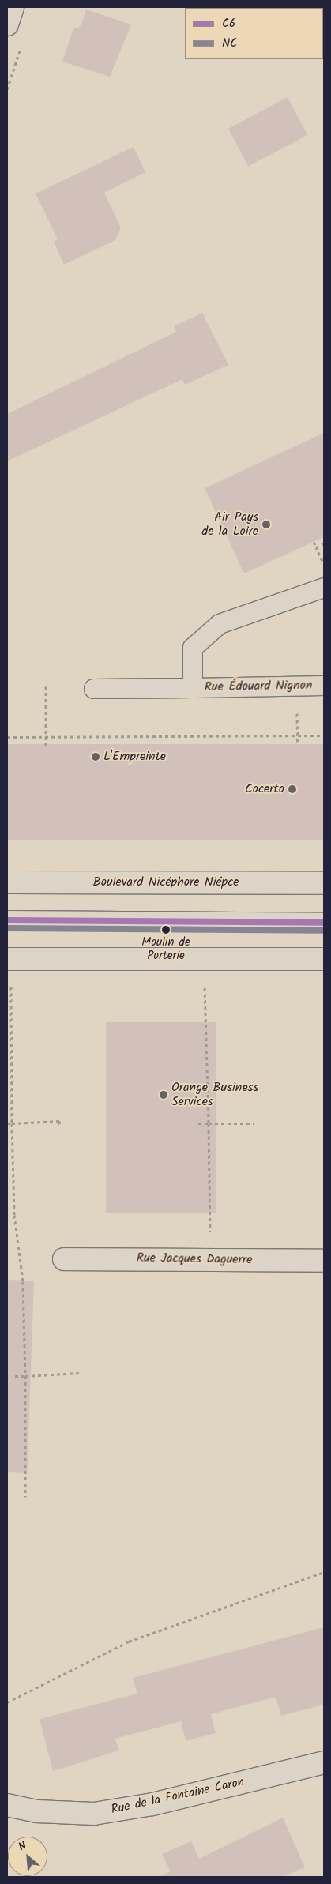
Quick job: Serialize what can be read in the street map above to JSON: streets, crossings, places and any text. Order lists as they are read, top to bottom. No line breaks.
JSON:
{"streets":{"street":["Boulevard Nicéphore Niépce","Rue Jacques Daguerre","Rue de la Fontaine Caron"],"lane":["Rue Édouard Nignon"]},"places":["Air Pays de la Loire","L'Empreinte","Cocerto","Moulin de Porterie","Orange Business Services"],"lines":["transit line C6","transit line NC"],"legend":["C6","NC"],"north":"top left"}
